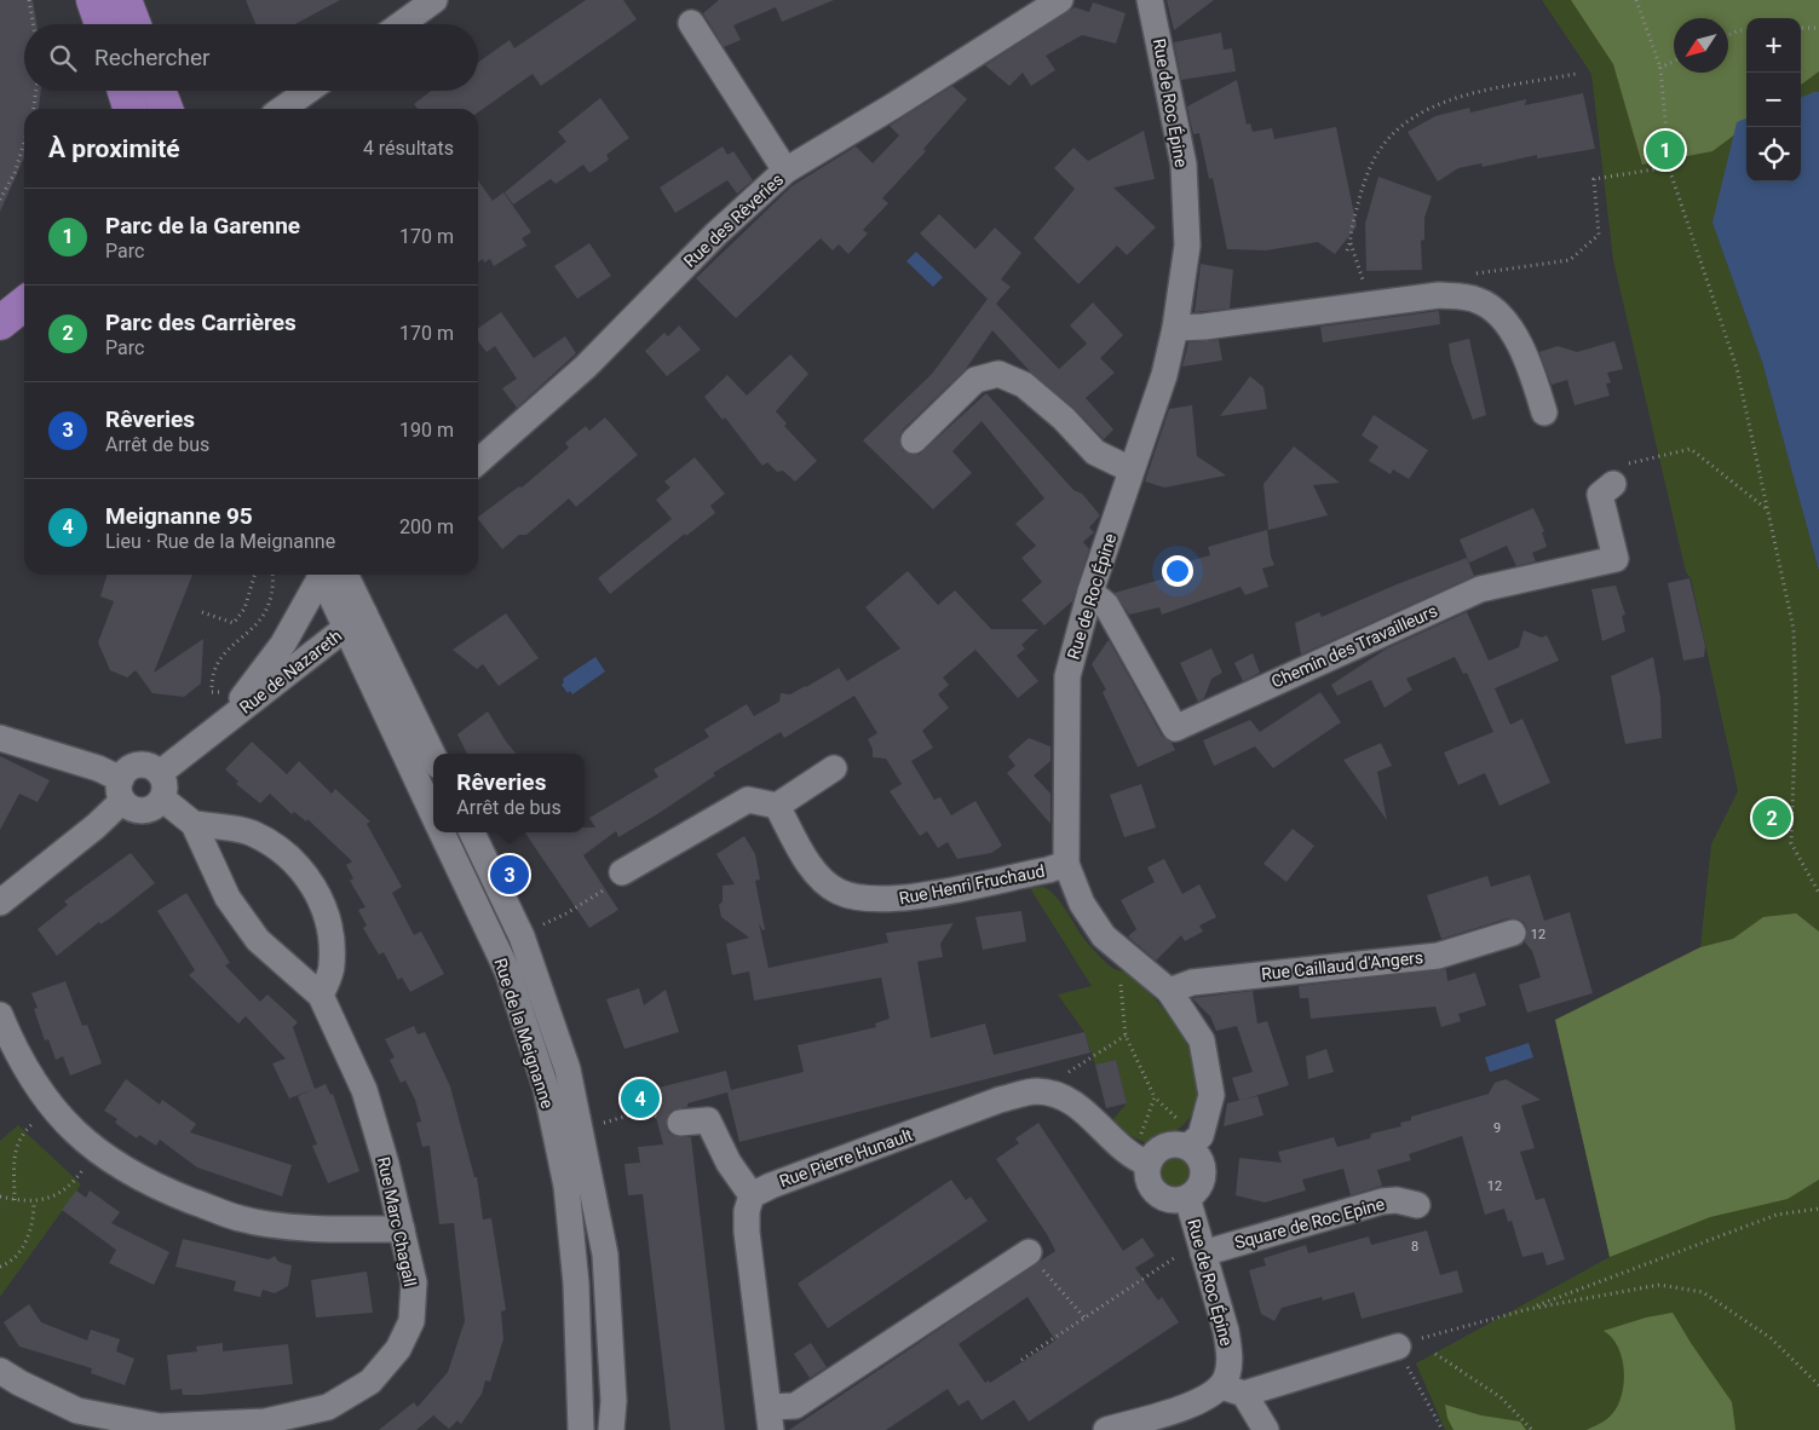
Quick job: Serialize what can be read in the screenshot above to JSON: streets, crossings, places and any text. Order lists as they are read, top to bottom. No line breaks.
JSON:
{"streets":{"street":["Rue de Roc Épine","Rue des Rêveries","Chemin des Travailleurs","Rue de Nazareth","Rue Henri Fruchaud","Rue Caillaud d'Angers","Rue de la Meignanne","Rue Pierre Hunault","Rue Marc Chagall","Square de Roc Epine"]},"crossings":[["Rue de Roc Épine","Chemin des Travailleurs"],["Rue de Roc Épine","Rue Henri Fruchaud"],["Rue de Roc Épine","Rue Caillaud d'Angers"],["Rue de Roc Épine","Rue Pierre Hunault"],["Rue de Roc Épine","Square de Roc Epine"],["Rue de Nazareth","Rue de la Meignanne"],["Rue de Nazareth","Rue Marc Chagall"]],"house_numbers":["12","9","12","8"],"north":"bottom left","page":{"map_buttons":["+","−"],"search":"Rechercher","heading":["À proximité","4 résultats"],"pins":["1","2","3","4"],"list":[{"mark":"1","name":"Parc de la Garenne","note":"Parc","value":"170 m"},{"mark":"2","name":"Parc des Carrières","note":"Parc","value":"170 m"},{"mark":"3","name":"Rêveries","note":"Arrêt de bus","value":"190 m"},{"mark":"4","name":"Meignanne 95","note":"Lieu · Rue de la Meignanne","value":"200 m"}],"popup":["Rêveries","Arrêt de bus"]}}
